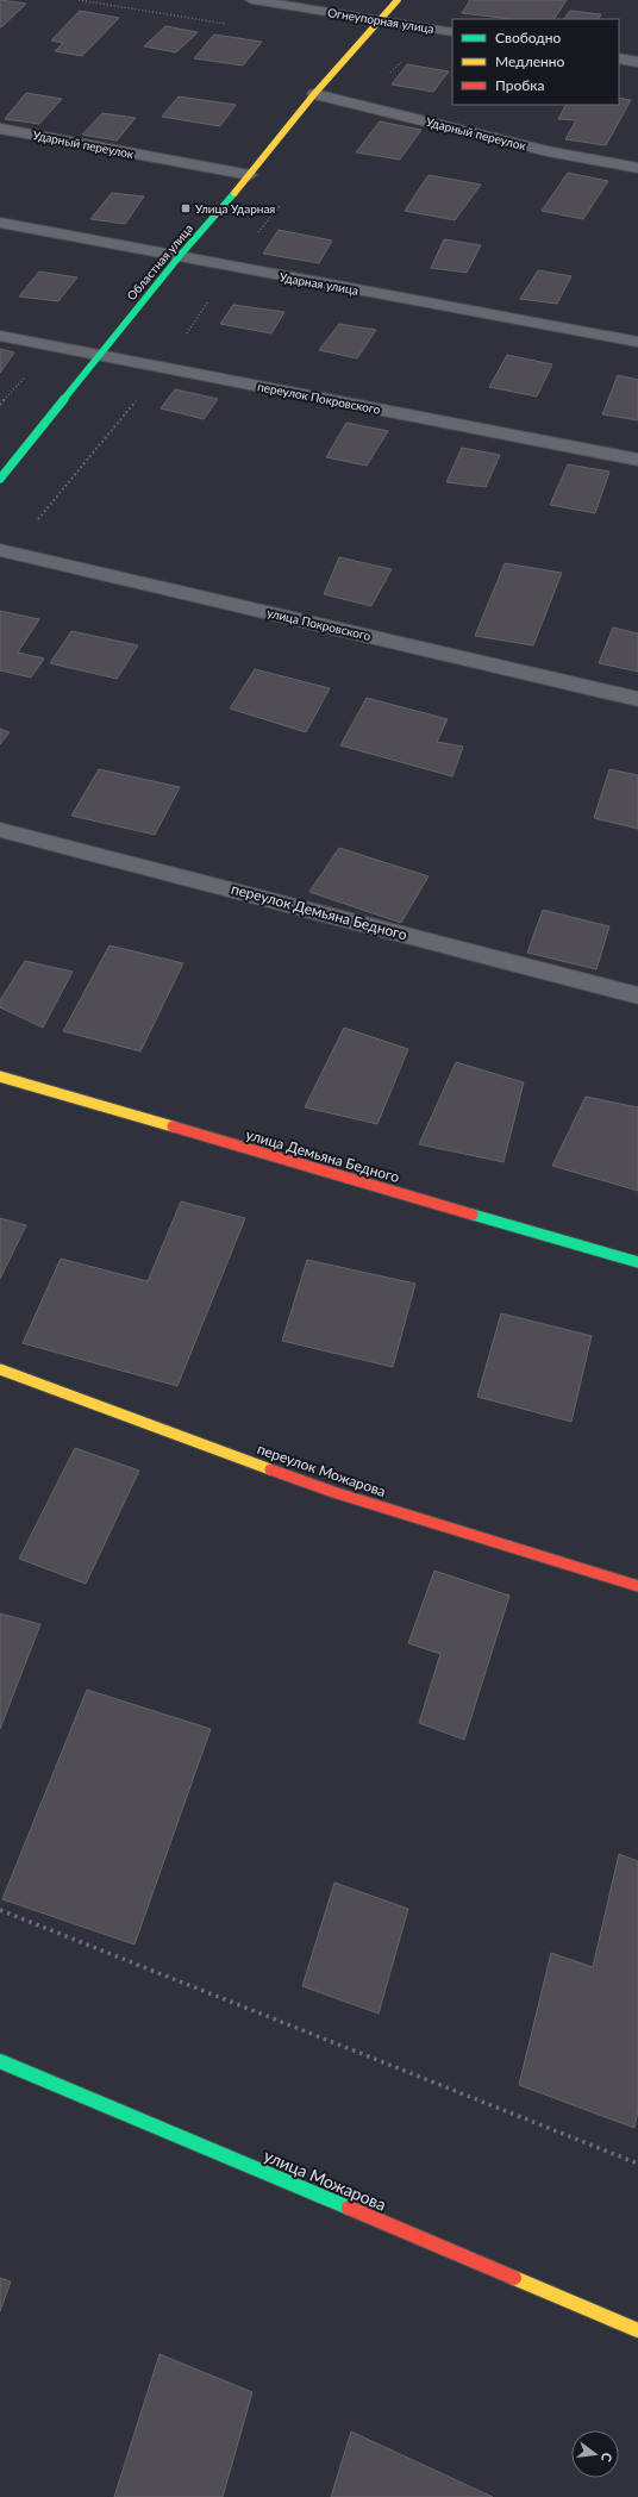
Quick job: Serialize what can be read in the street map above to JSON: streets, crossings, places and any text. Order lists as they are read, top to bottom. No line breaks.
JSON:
{"streets":{"street":["Огнеупорная улица","Ударный переулок","Областная улица","Ударная улица","переулок Покровского","улица Покровского","переулок Демьяна Бедного","улица Демьяна Бедного","переулок Можарова","улица Можарова"]},"crossings":[["Огнеупорная улица","Областная улица"],["Ударный переулок","Областная улица"],["Областная улица","Ударная улица"],["Областная улица","переулок Покровского"]],"places":{"transit":["Улица Ударная"]},"legend":["Свободно","Медленно","Пробка"],"north":"right"}
